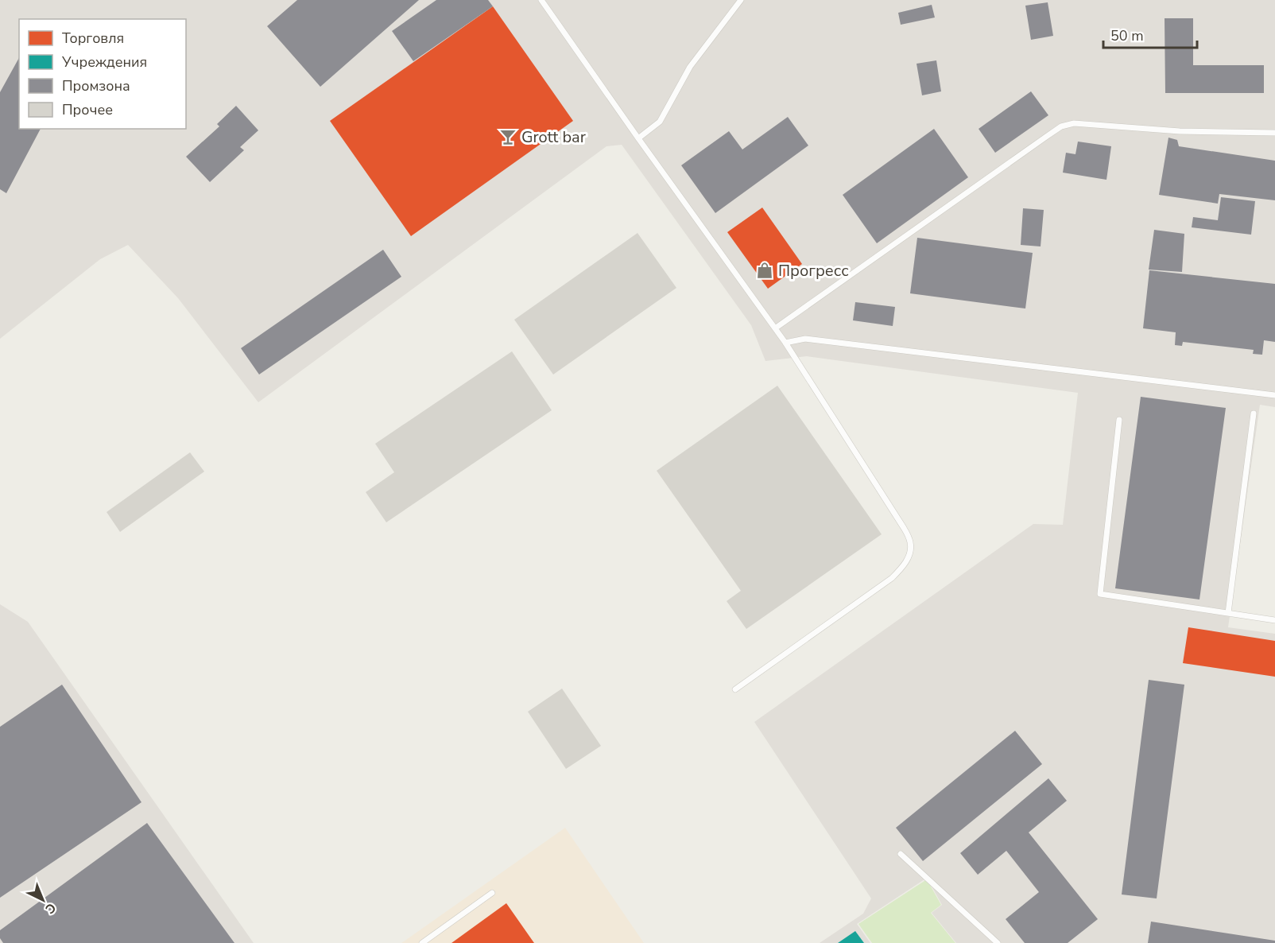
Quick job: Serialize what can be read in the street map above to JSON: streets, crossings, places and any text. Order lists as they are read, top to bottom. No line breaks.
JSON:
{"places":{"bar":["Grott bar"],"shop":["Прогресс"]},"legend":["Торговля","Учреждения","Промзона","Прочее"],"scale_bar":"50 m","north":"bottom right"}
